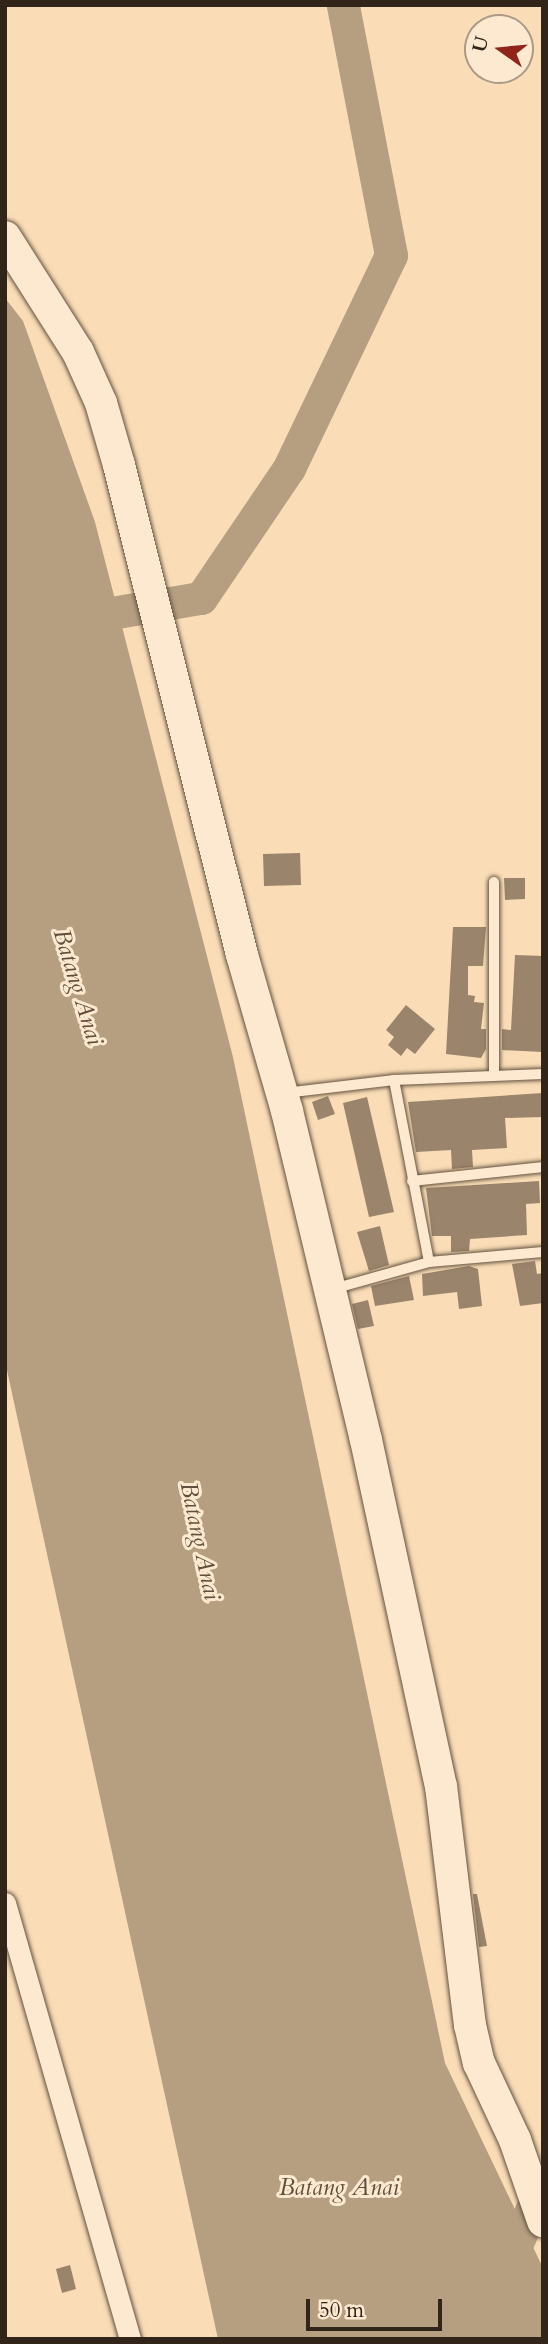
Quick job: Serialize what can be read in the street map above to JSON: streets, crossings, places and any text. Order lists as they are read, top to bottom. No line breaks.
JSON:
{"water":["Batang Anai"],"scale_bar":"50 m","north":"left"}
